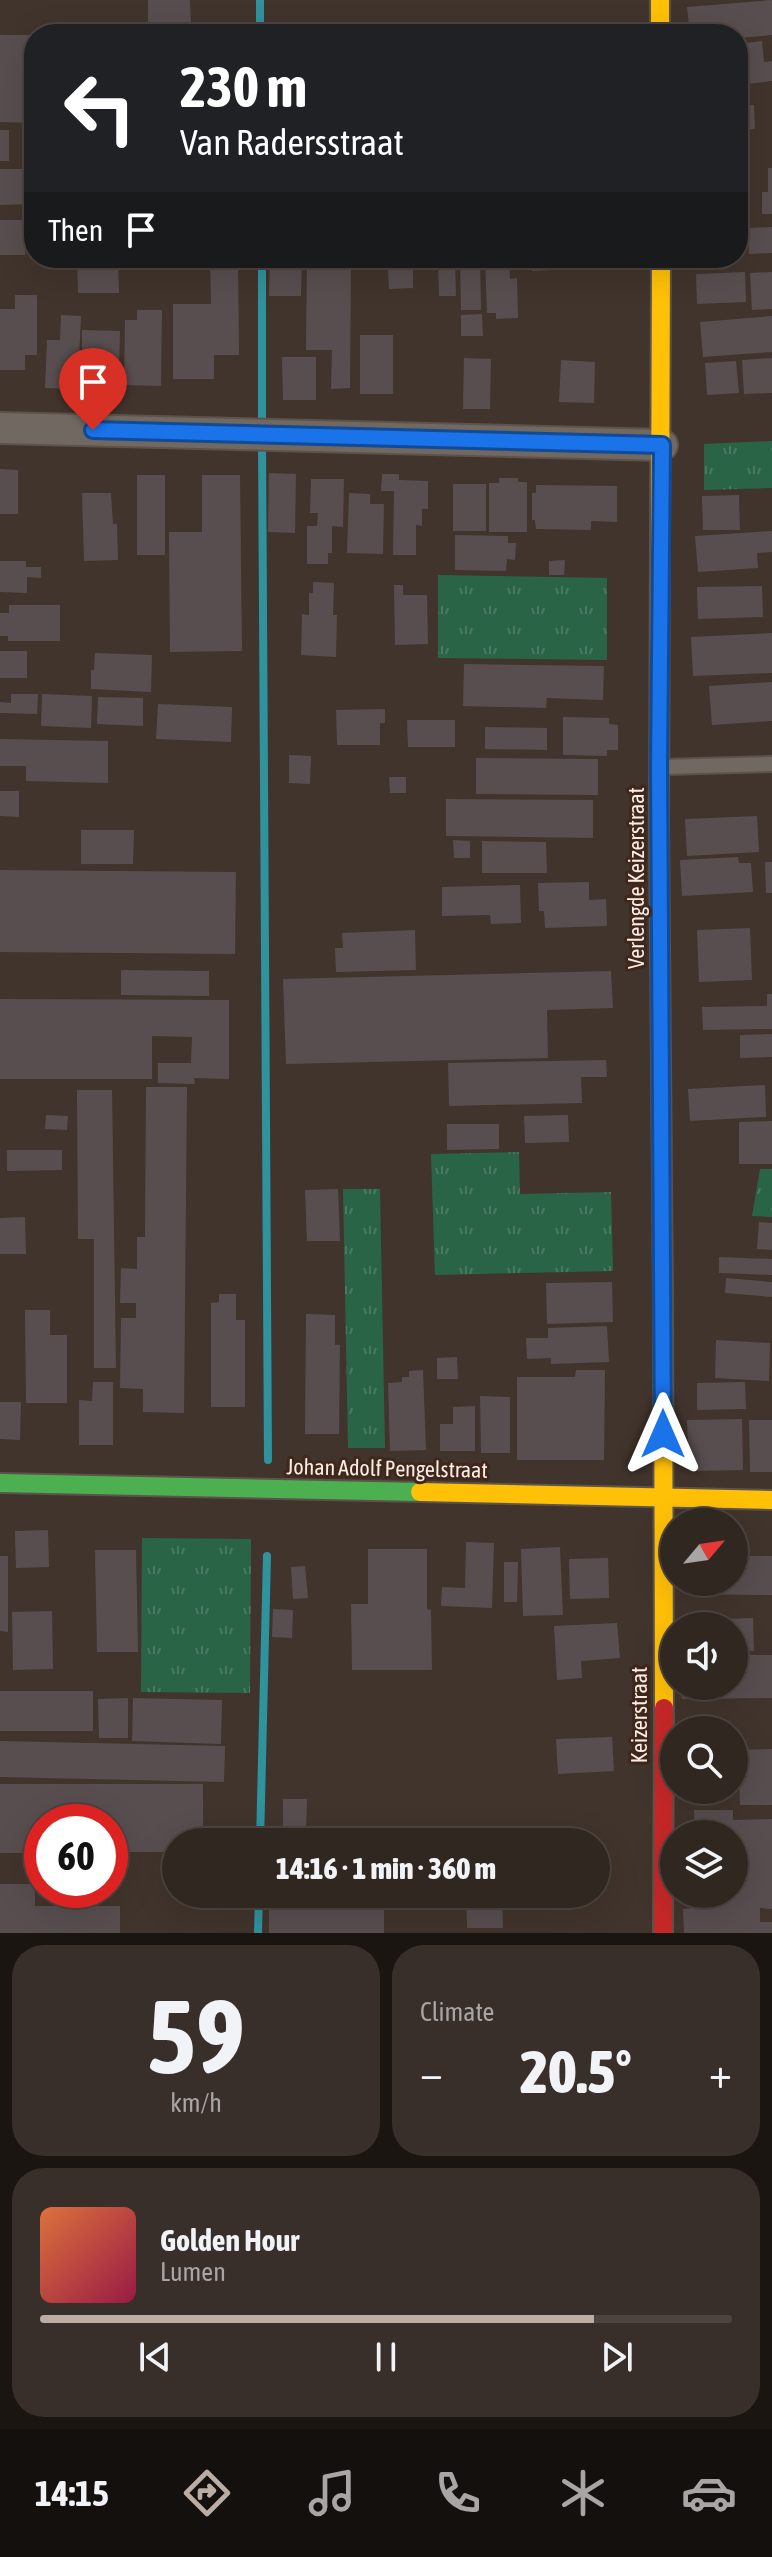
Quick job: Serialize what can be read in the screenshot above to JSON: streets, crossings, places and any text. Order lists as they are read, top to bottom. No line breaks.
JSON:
{"streets":{"main road":["Verlengde Keizerstraat","Johan Adolf Pengelstraat","Keizerstraat"]},"crossings":[["Verlengde Keizerstraat","Johan Adolf Pengelstraat"],["Verlengde Keizerstraat","Keizerstraat"],["Johan Adolf Pengelstraat","Keizerstraat"]],"north":"top right","page":{"turn":["230 m","Van Radersstraat"],"then":"Then","limit":"60","trip":"14:16 · 1 min · 360 m","tile":[["59","km/h"],"Climate"],"heat":["−","20.5°","+"],"song":["Golden Hour","Lumen"],"tabs":"14:15"}}
